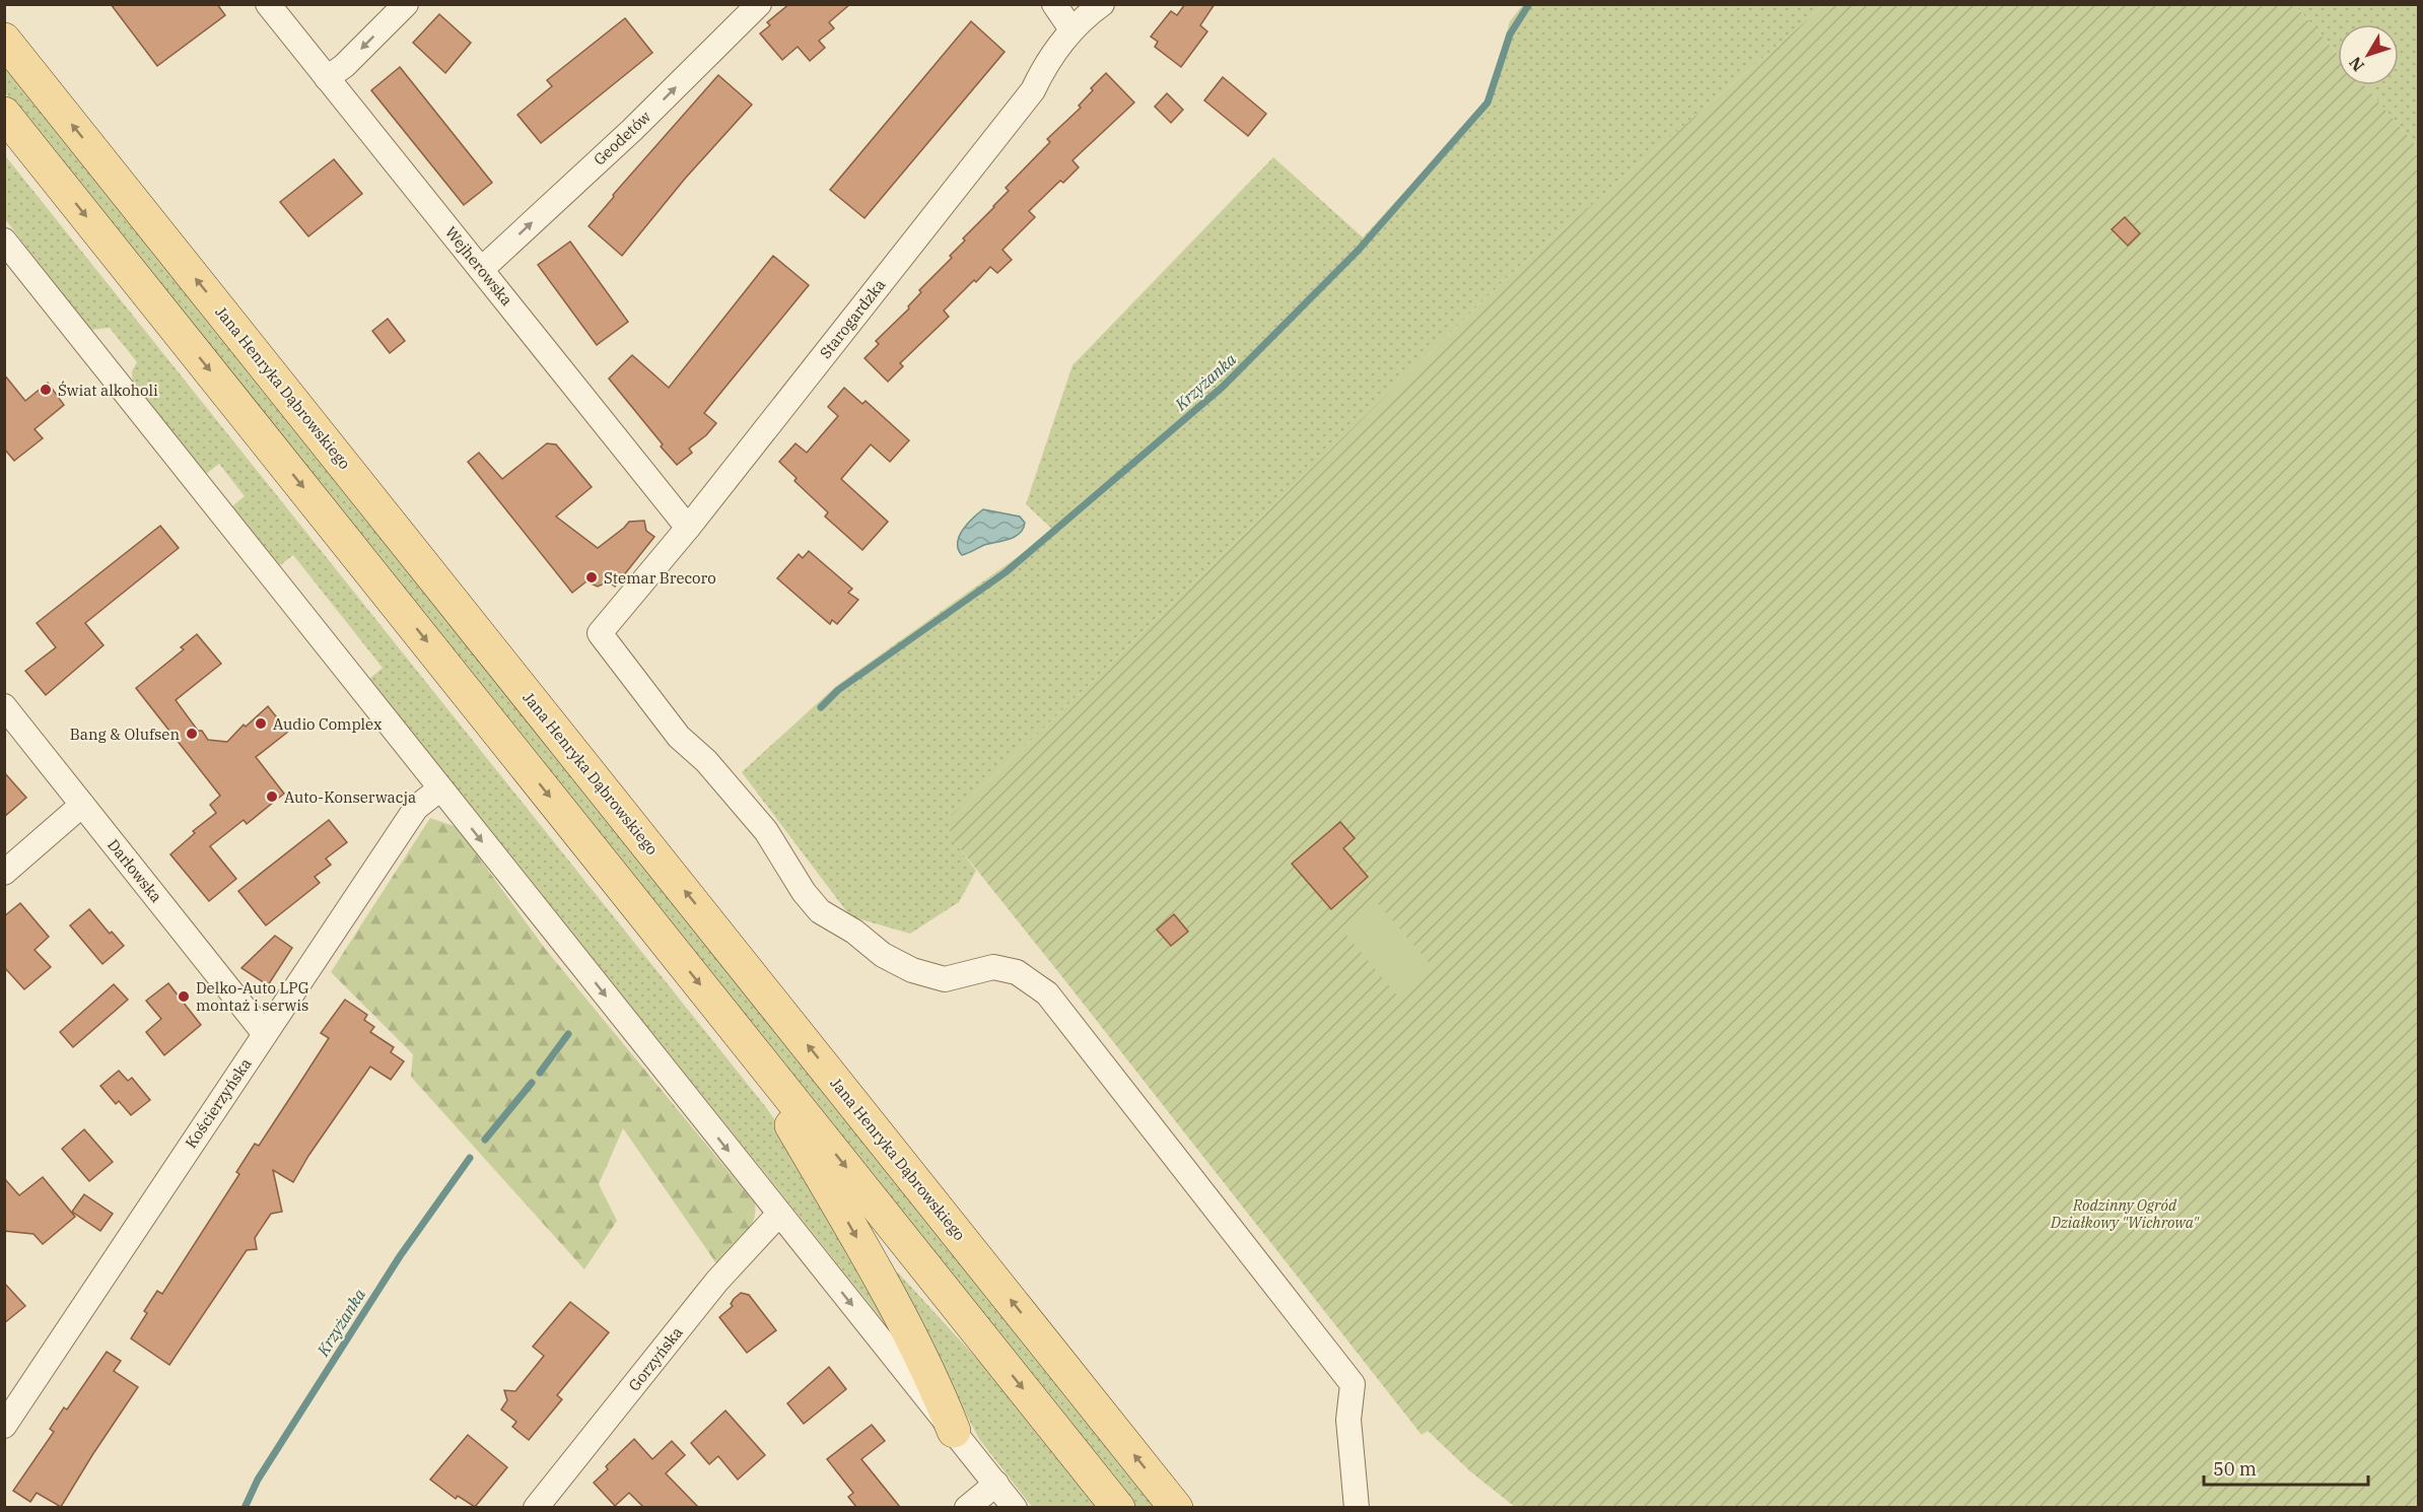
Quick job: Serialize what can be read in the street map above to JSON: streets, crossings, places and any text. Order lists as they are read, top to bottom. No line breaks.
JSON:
{"streets":{"main road":["Jana Henryka Dąbrowskiego"],"street":["Geodetów","Wejherowska","Starogardzka","Darłowska","Kościerzyńska","Gorzyńska"]},"crossings":[["Geodetów","Wejherowska"],["Wejherowska","Starogardzka"],["Darłowska","Kościerzyńska"]],"one_way":["Geodetów"],"water":["Krzyżanka"],"parks":["Rodzinny Ogród Działkowy \"Wichrowa\""],"places":["Świat alkoholi","Stemar Brecoro","Audio Complex","Bang & Olufsen","Auto-Konserwacja","Delko-Auto LPG montaż i serwis"],"scale_bar":"50 m","north":"bottom left"}
